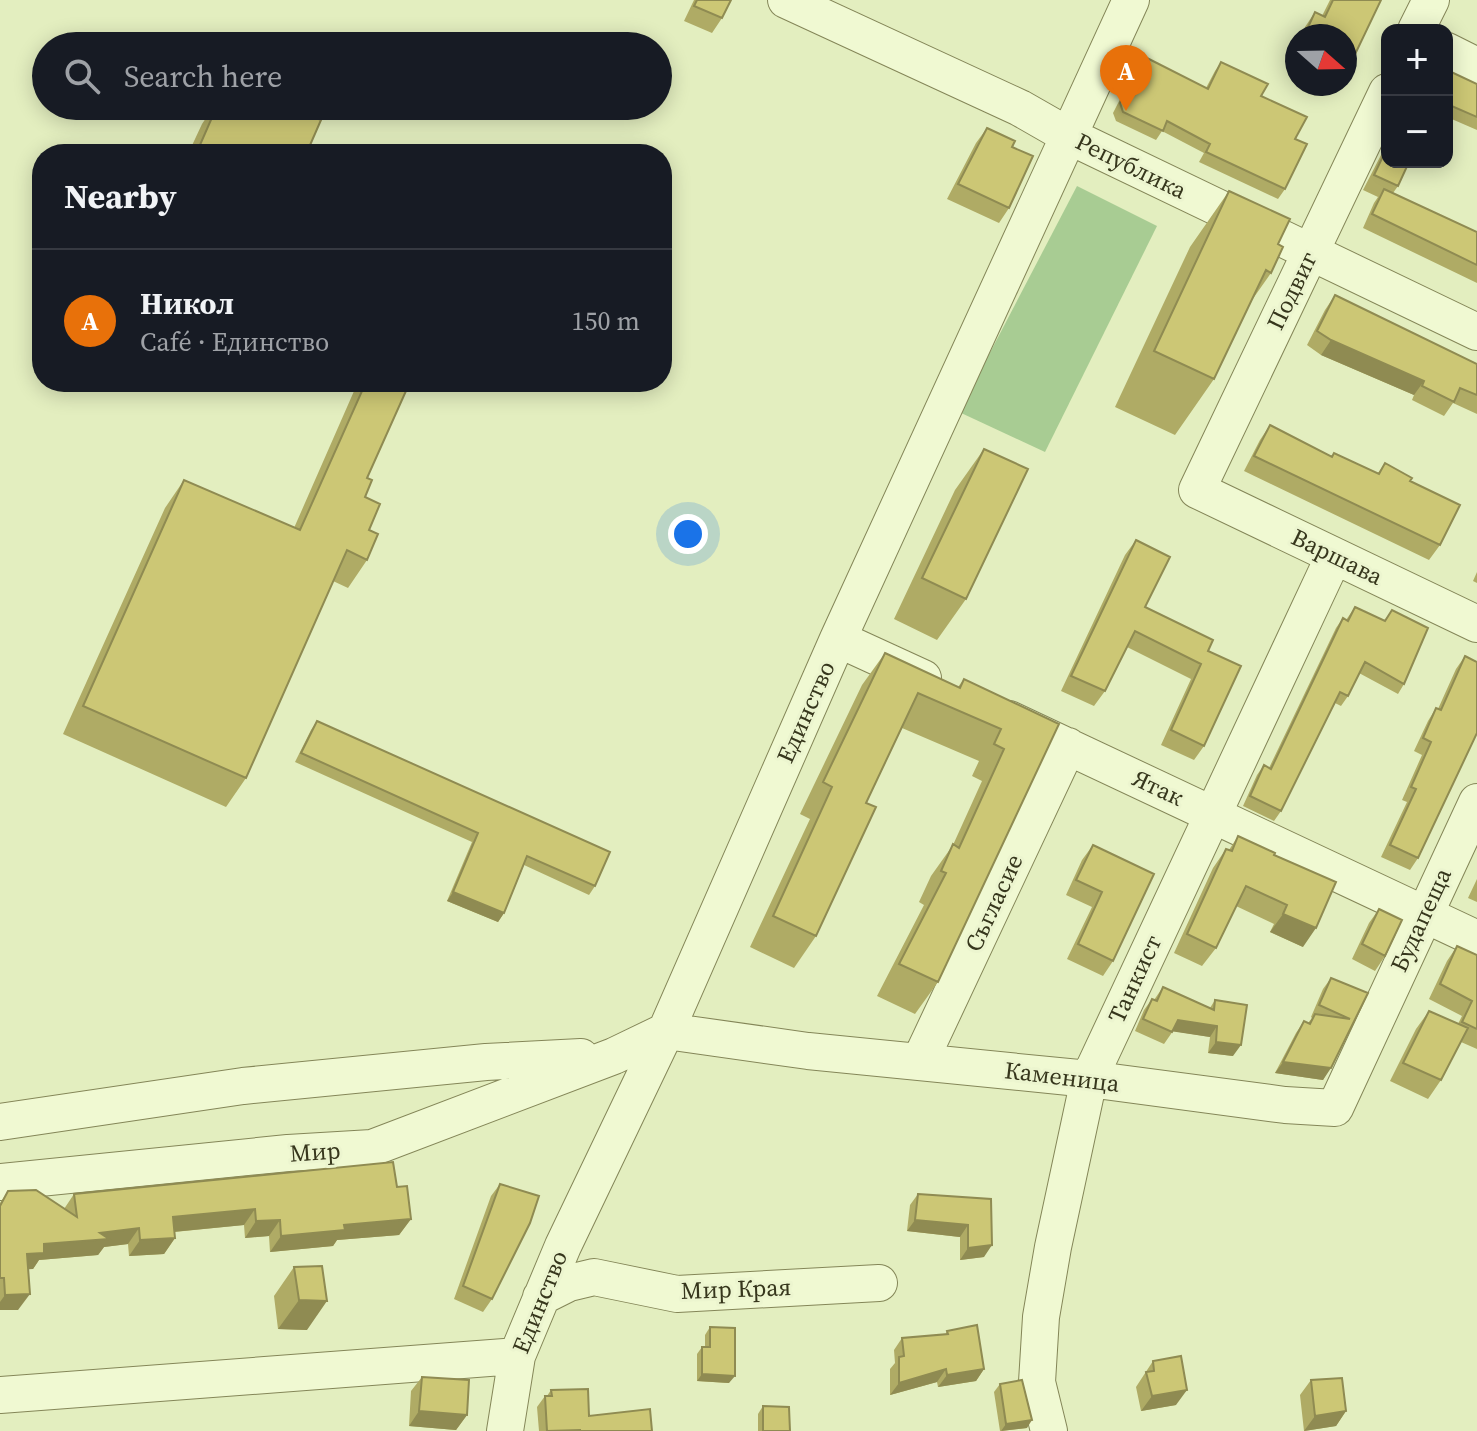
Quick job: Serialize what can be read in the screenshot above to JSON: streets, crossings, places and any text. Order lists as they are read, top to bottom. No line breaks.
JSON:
{"streets":{"street":["Република","Подвиг","Варшава","Единство","Ятак","Съгласие","Будапеща","Танкист","Каменица","Мир","Мир Края"]},"crossings":[["Република","Подвиг"],["Република","Единство"],["Подвиг","Варшава"],["Варшава","Танкист"],["Единство","Ятак"],["Единство","Каменица"],["Единство","Мир"],["Единство","Мир Края"],["Ятак","Съгласие"],["Ятак","Будапеща"],["Ятак","Танкист"],["Съгласие","Каменица"],["Будапеща","Каменица"],["Танкист","Каменица"],["Каменица","Мир"]],"north":"right","page":{"map_buttons":["+","−"],"search":"Search here","pins":"A","heading":"Nearby","list":[{"mark":"A","name":"Никол","note":"Café · Единство","value":"150 m"}]}}
